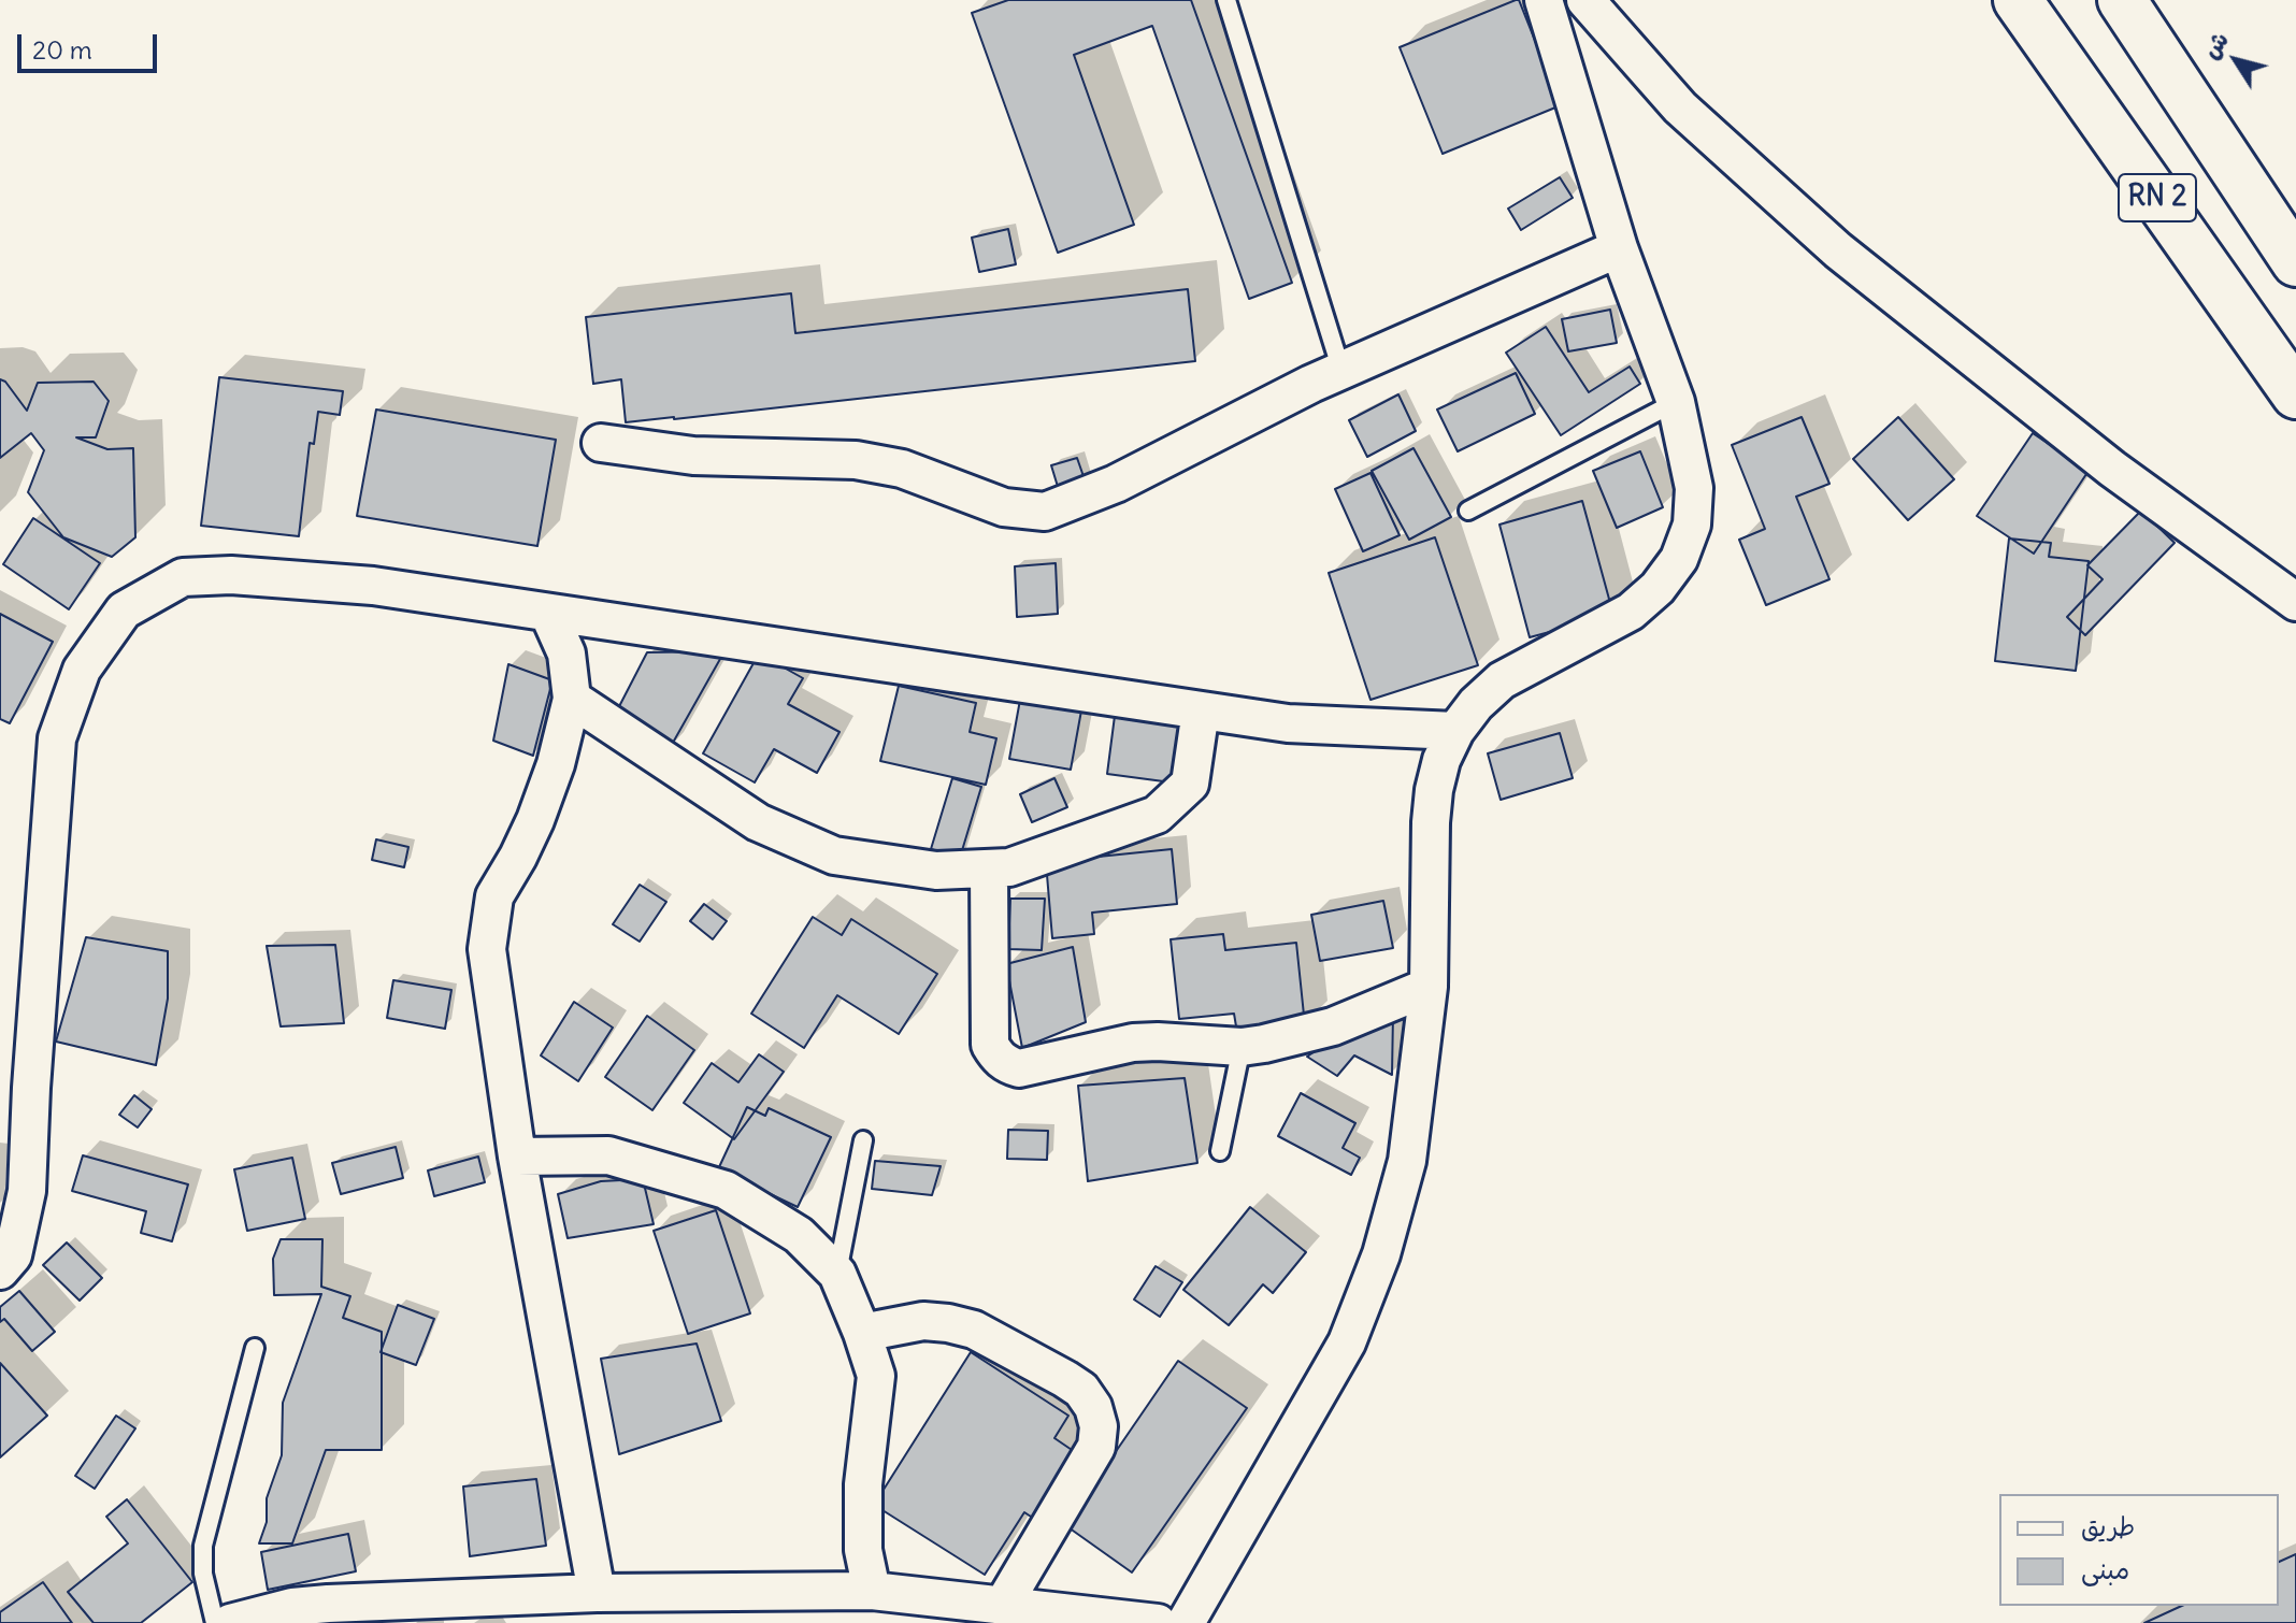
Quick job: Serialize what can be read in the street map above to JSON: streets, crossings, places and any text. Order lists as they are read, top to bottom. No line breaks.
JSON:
{"streets":{"highway":["RN 2"]},"legend":["طريق","مبنى"],"scale_bar":"20 m","north":"top left"}
